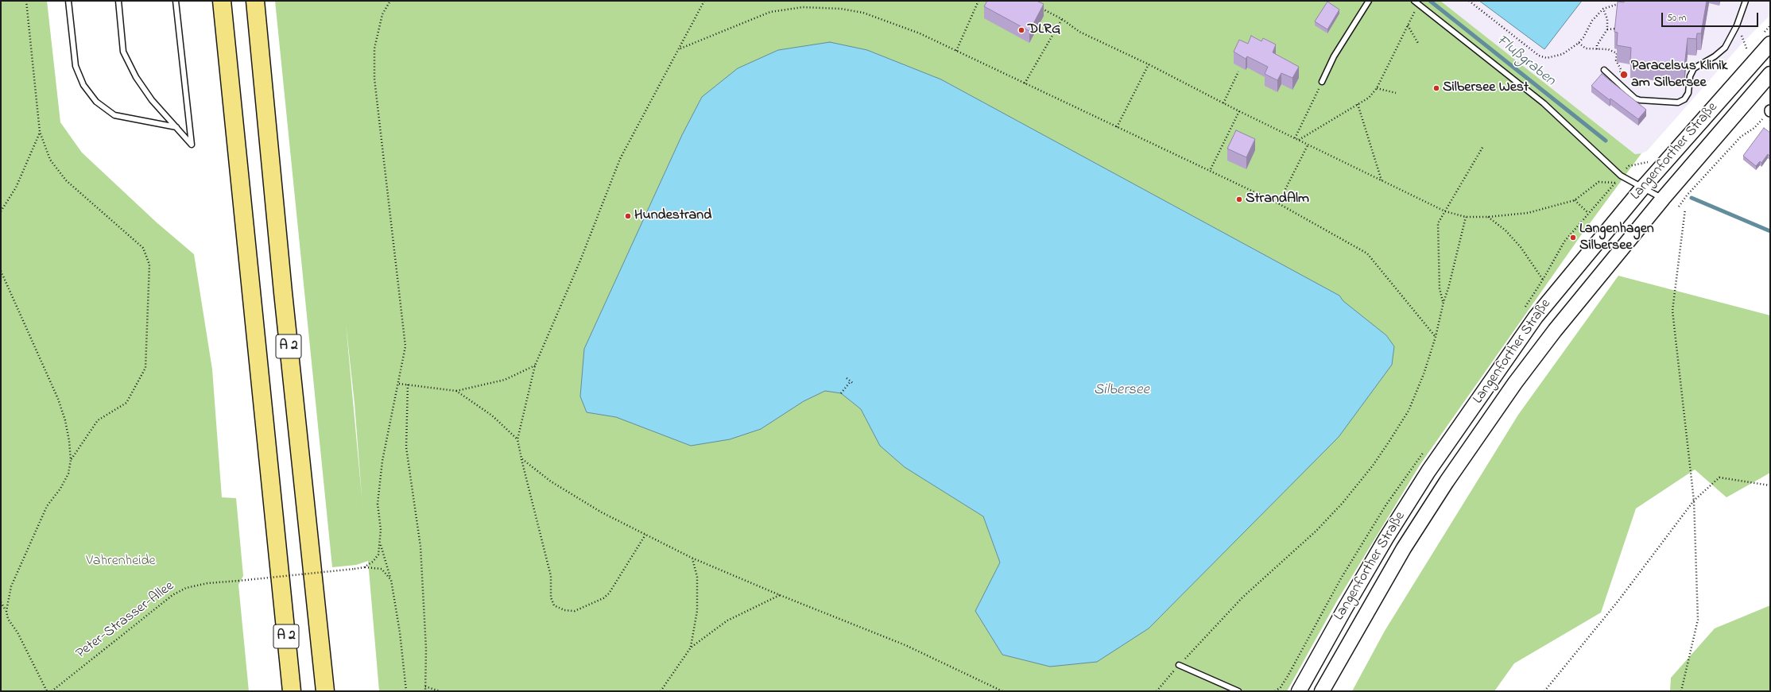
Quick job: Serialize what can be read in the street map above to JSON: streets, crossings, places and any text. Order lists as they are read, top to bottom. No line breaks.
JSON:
{"streets":{"highway":["A 2"],"main road":["Langenforther Straße"],"path":["Peter-Strasser-Allee"]},"water":["Flußgraben","Silbersee"],"parks":["Vahrenheide"],"places":["DLRG","Paracelsus Klinik am Silbersee","Silbersee West","StrandAlm","Hundestrand","Langenhagen Silbersee"],"scale_bar":"50 m"}
